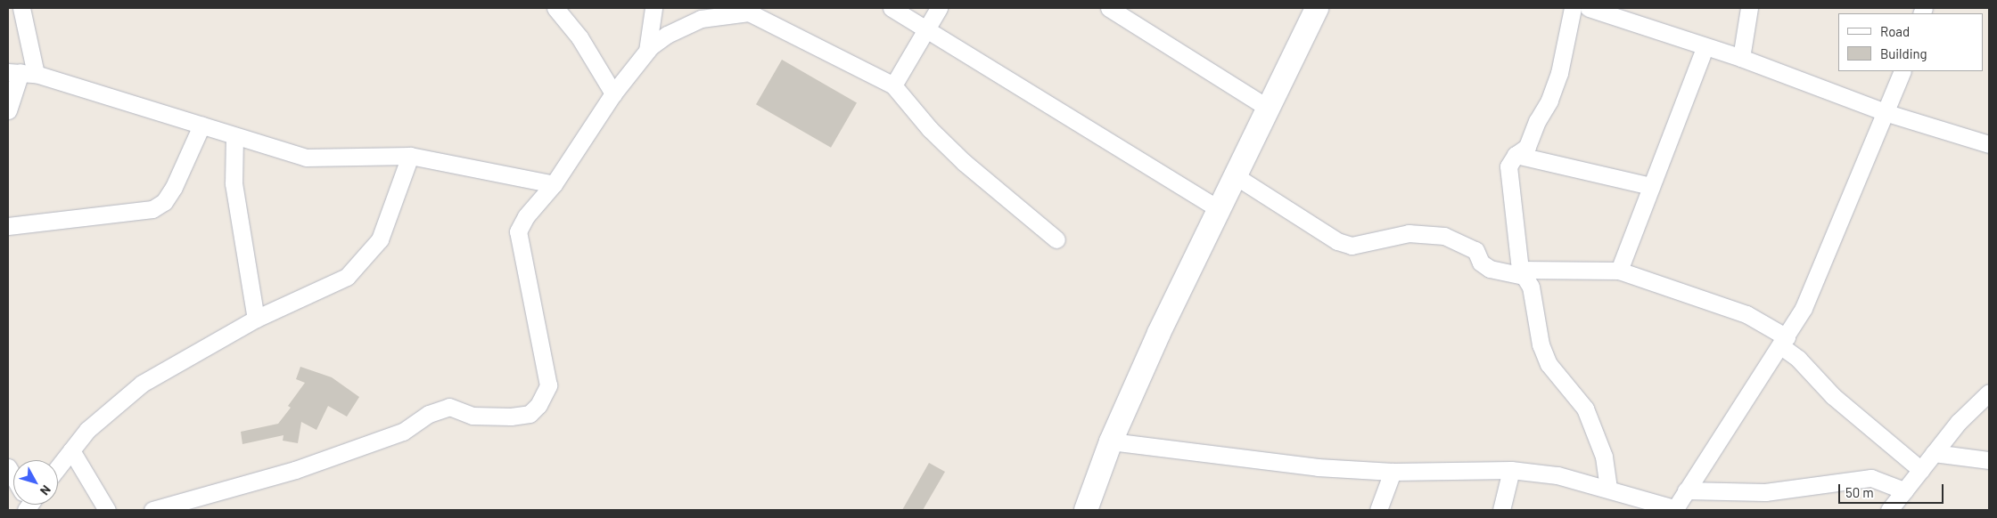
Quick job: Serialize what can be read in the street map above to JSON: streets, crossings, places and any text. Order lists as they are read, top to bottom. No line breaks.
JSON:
{"legend":["Road","Building"],"scale_bar":"50 m","north":"bottom right"}
